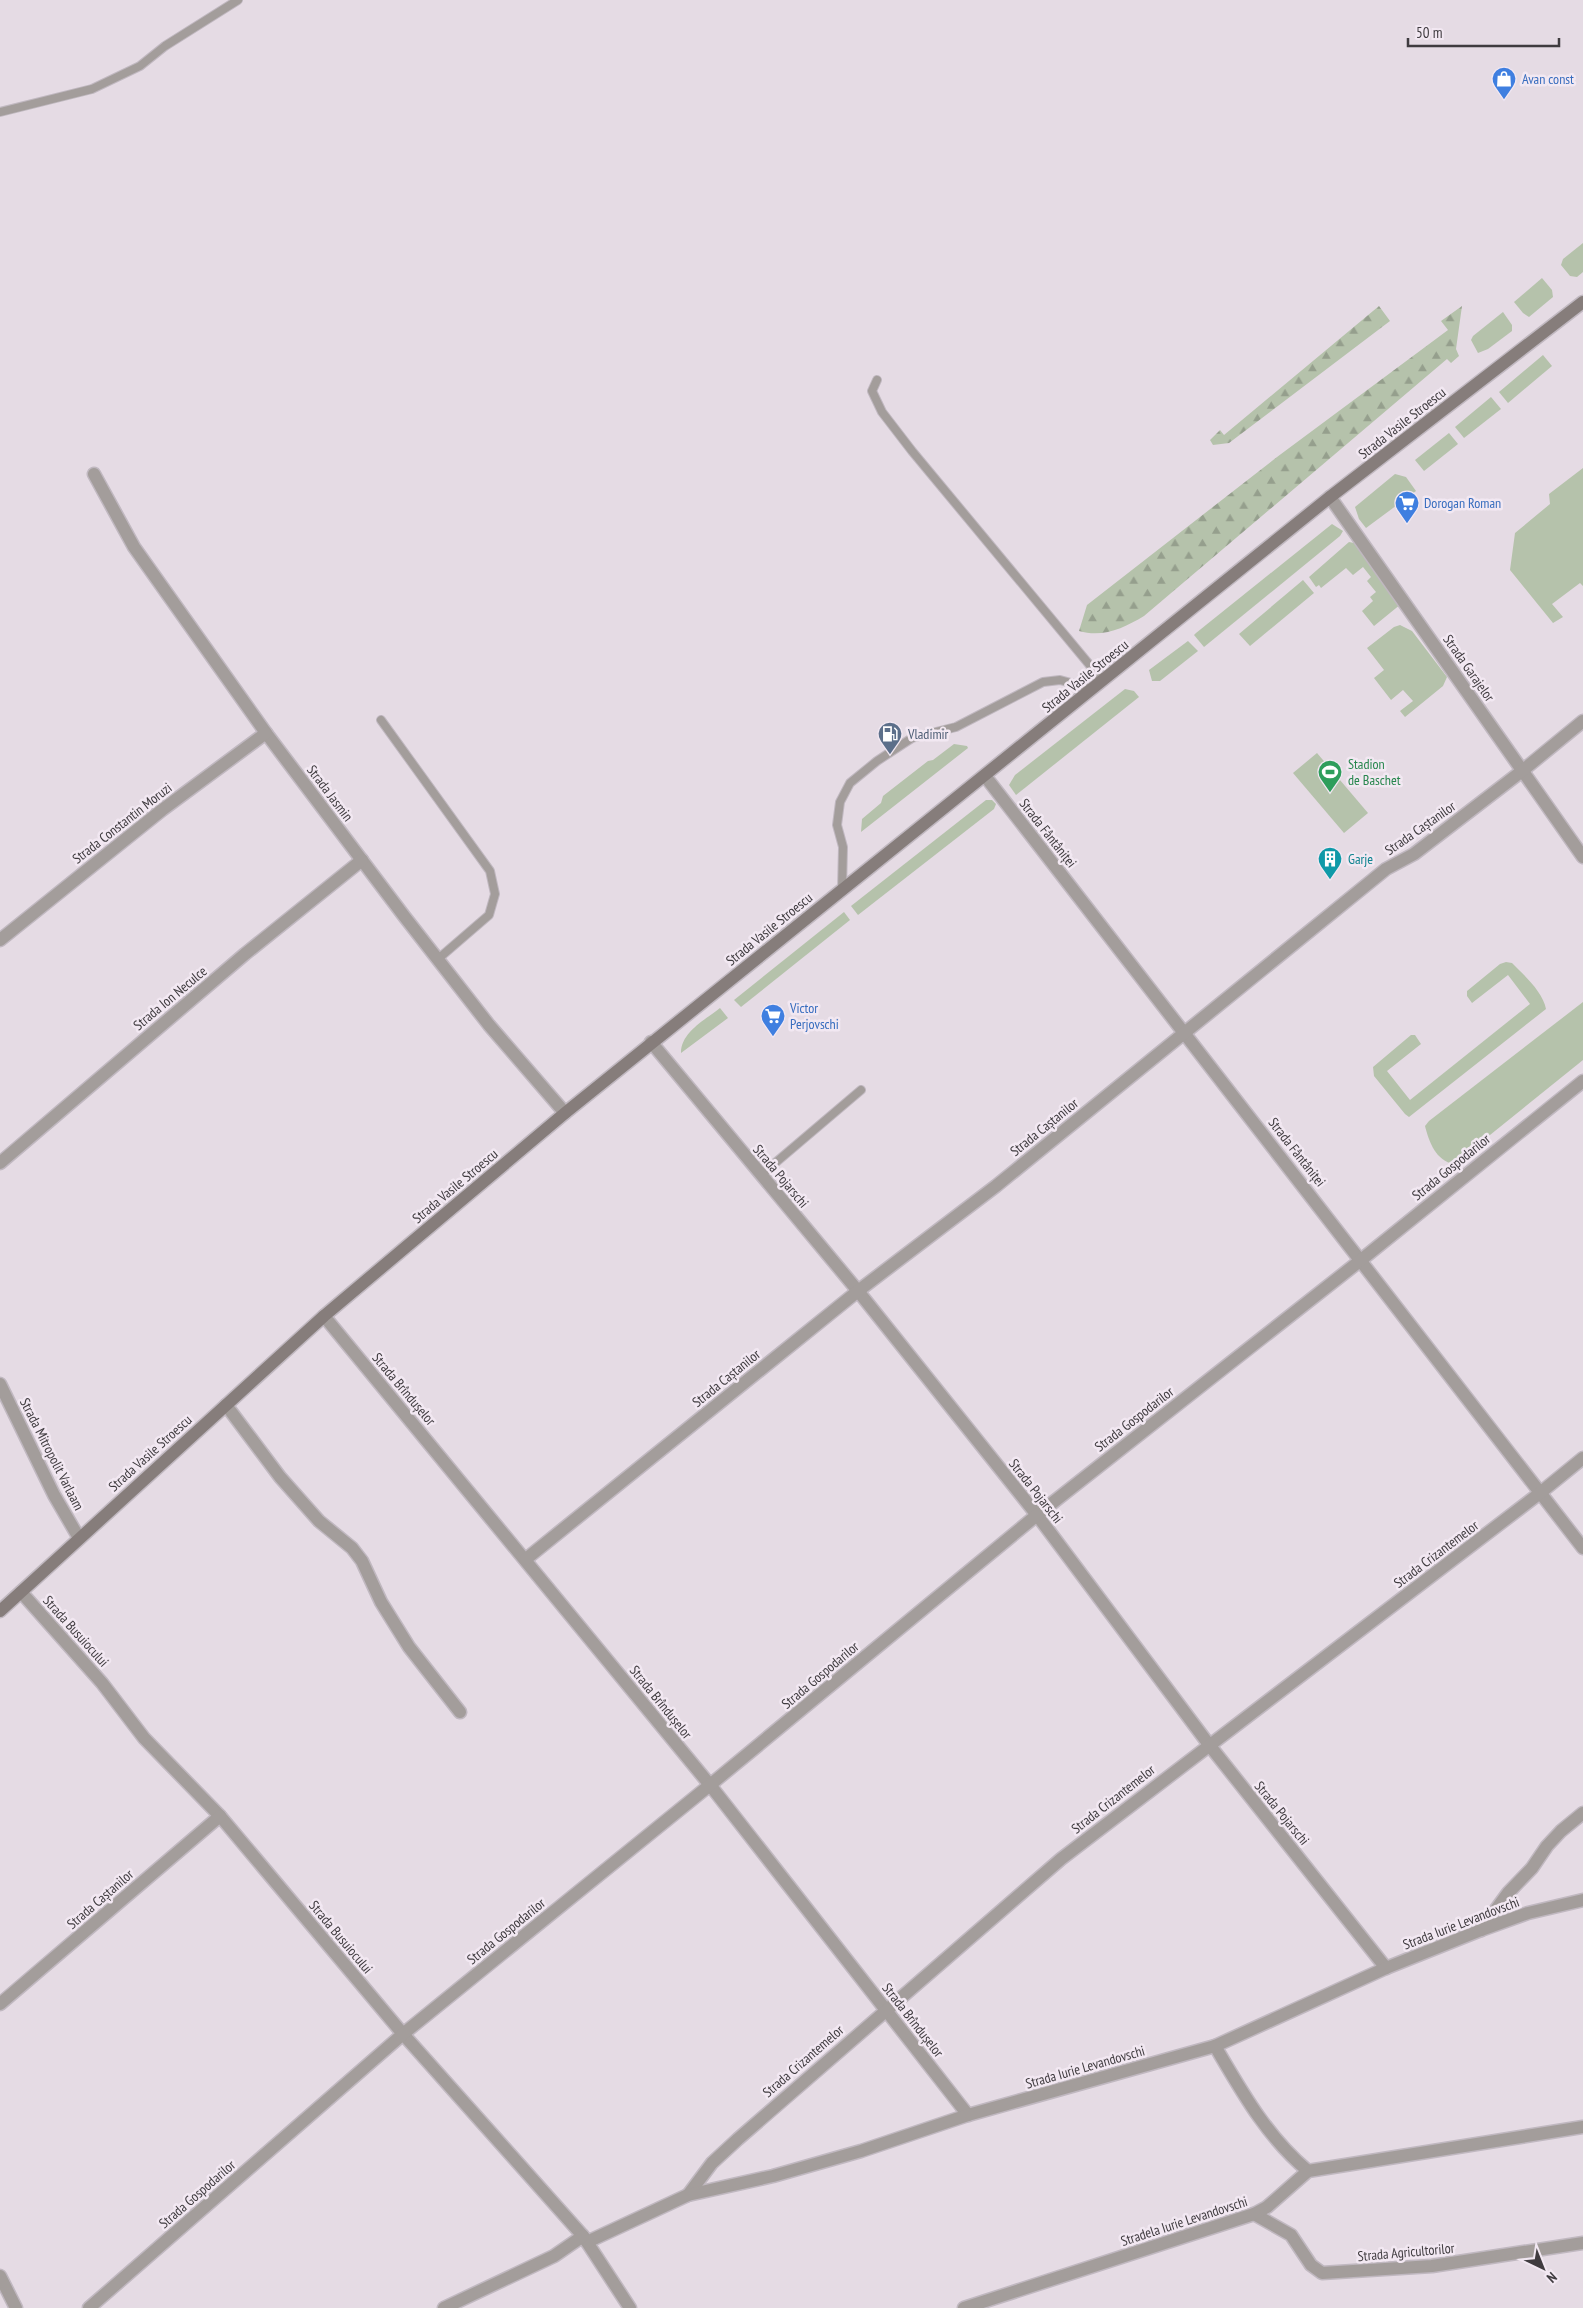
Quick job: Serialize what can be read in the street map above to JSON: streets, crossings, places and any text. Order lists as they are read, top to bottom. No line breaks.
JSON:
{"streets":{"main road":["Strada Vasile Stroescu"],"street":["Strada Garajelor","Strada Jasmin","Strada Constantin Moruzi","Strada Caștanilor","Strada Fântâniței","Strada Ion Neculce","Strada Gospodarilor","Strada Pojarschi","Strada Brîndușelor","Strada Mitropolit Varlaam","Strada Crizantemelor","Strada Busuiocului","Strada Iurie Levandovschi","Stradela Iurie Levandovschi","Strada Agricultorilor"]},"crossings":[["Strada Vasile Stroescu","Strada Garajelor"],["Strada Vasile Stroescu","Strada Jasmin"],["Strada Vasile Stroescu","Strada Fântâniței"],["Strada Vasile Stroescu","Strada Pojarschi"],["Strada Vasile Stroescu","Strada Brîndușelor"],["Strada Vasile Stroescu","Strada Mitropolit Varlaam"],["Strada Vasile Stroescu","Strada Busuiocului"],["Strada Garajelor","Strada Caștanilor"],["Strada Jasmin","Strada Constantin Moruzi"],["Strada Jasmin","Strada Ion Neculce"],["Strada Caștanilor","Strada Fântâniței"],["Strada Caștanilor","Strada Pojarschi"],["Strada Caștanilor","Strada Brîndușelor"],["Strada Caștanilor","Strada Busuiocului"],["Strada Fântâniței","Strada Gospodarilor"],["Strada Fântâniței","Strada Crizantemelor"],["Strada Gospodarilor","Strada Pojarschi"],["Strada Gospodarilor","Strada Brîndușelor"],["Strada Gospodarilor","Strada Busuiocului"],["Strada Pojarschi","Strada Crizantemelor"],["Strada Pojarschi","Strada Iurie Levandovschi"],["Strada Brîndușelor","Strada Crizantemelor"],["Strada Brîndușelor","Strada Iurie Levandovschi"],["Strada Crizantemelor","Strada Iurie Levandovschi"],["Strada Busuiocului","Strada Iurie Levandovschi"],["Stradela Iurie Levandovschi","Strada Agricultorilor"]],"places":{"shop":["Avan const"],"supermarket":["Dorogan Roman","Victor Perjovschi"],"fuel station":["Vladimir"],"sports":["Stadion de Baschet"],"building":["Garje"]},"scale_bar":"50 m","north":"bottom right"}
